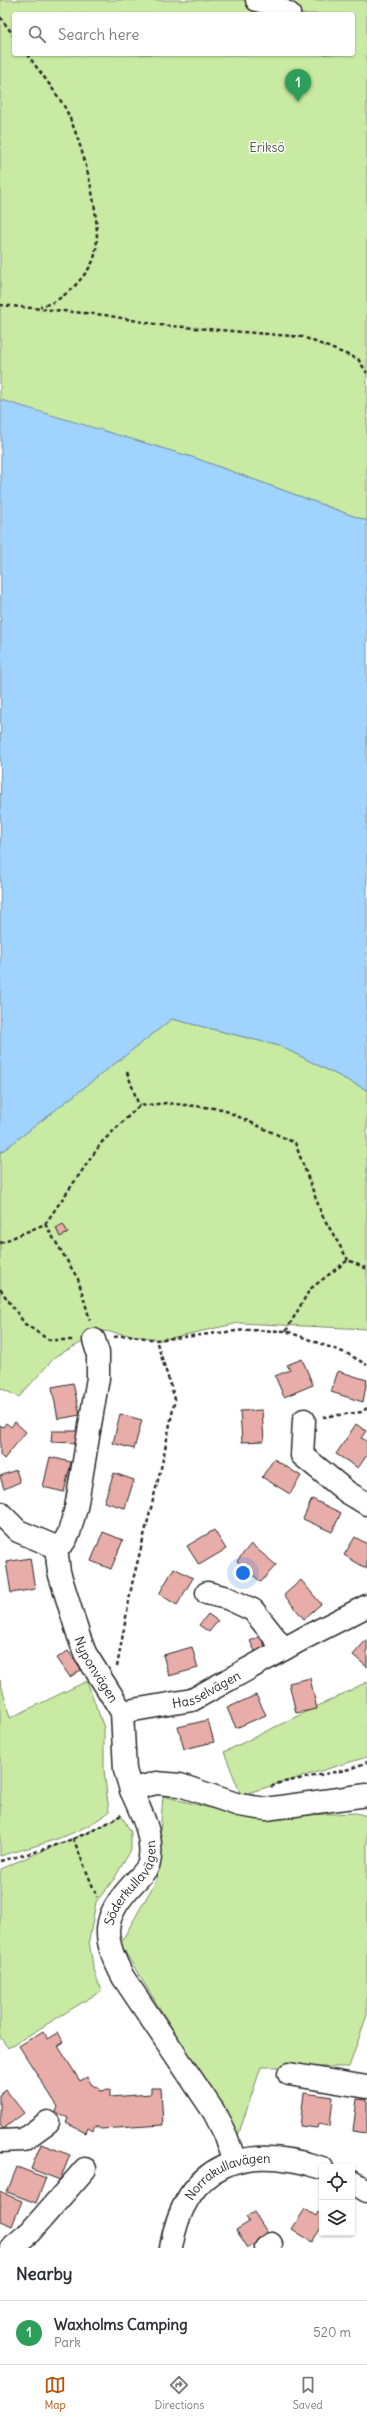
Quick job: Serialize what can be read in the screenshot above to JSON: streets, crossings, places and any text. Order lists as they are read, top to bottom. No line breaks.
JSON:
{"streets":{"street":["Nyponvägen","Hasselvägen","Söderkullavägen","Norrakullavägen"]},"crossings":[["Nyponvägen","Hasselvägen"],["Nyponvägen","Söderkullavägen"],["Söderkullavägen","Norrakullavägen"]],"parks":["Eriksö"],"page":{"search":"Search here","pins":"1","heading":"Nearby","list":[{"mark":"1","name":"Waxholms Camping","note":"Park","value":"520 m"}],"nav":["Map","Directions","Saved"]}}
